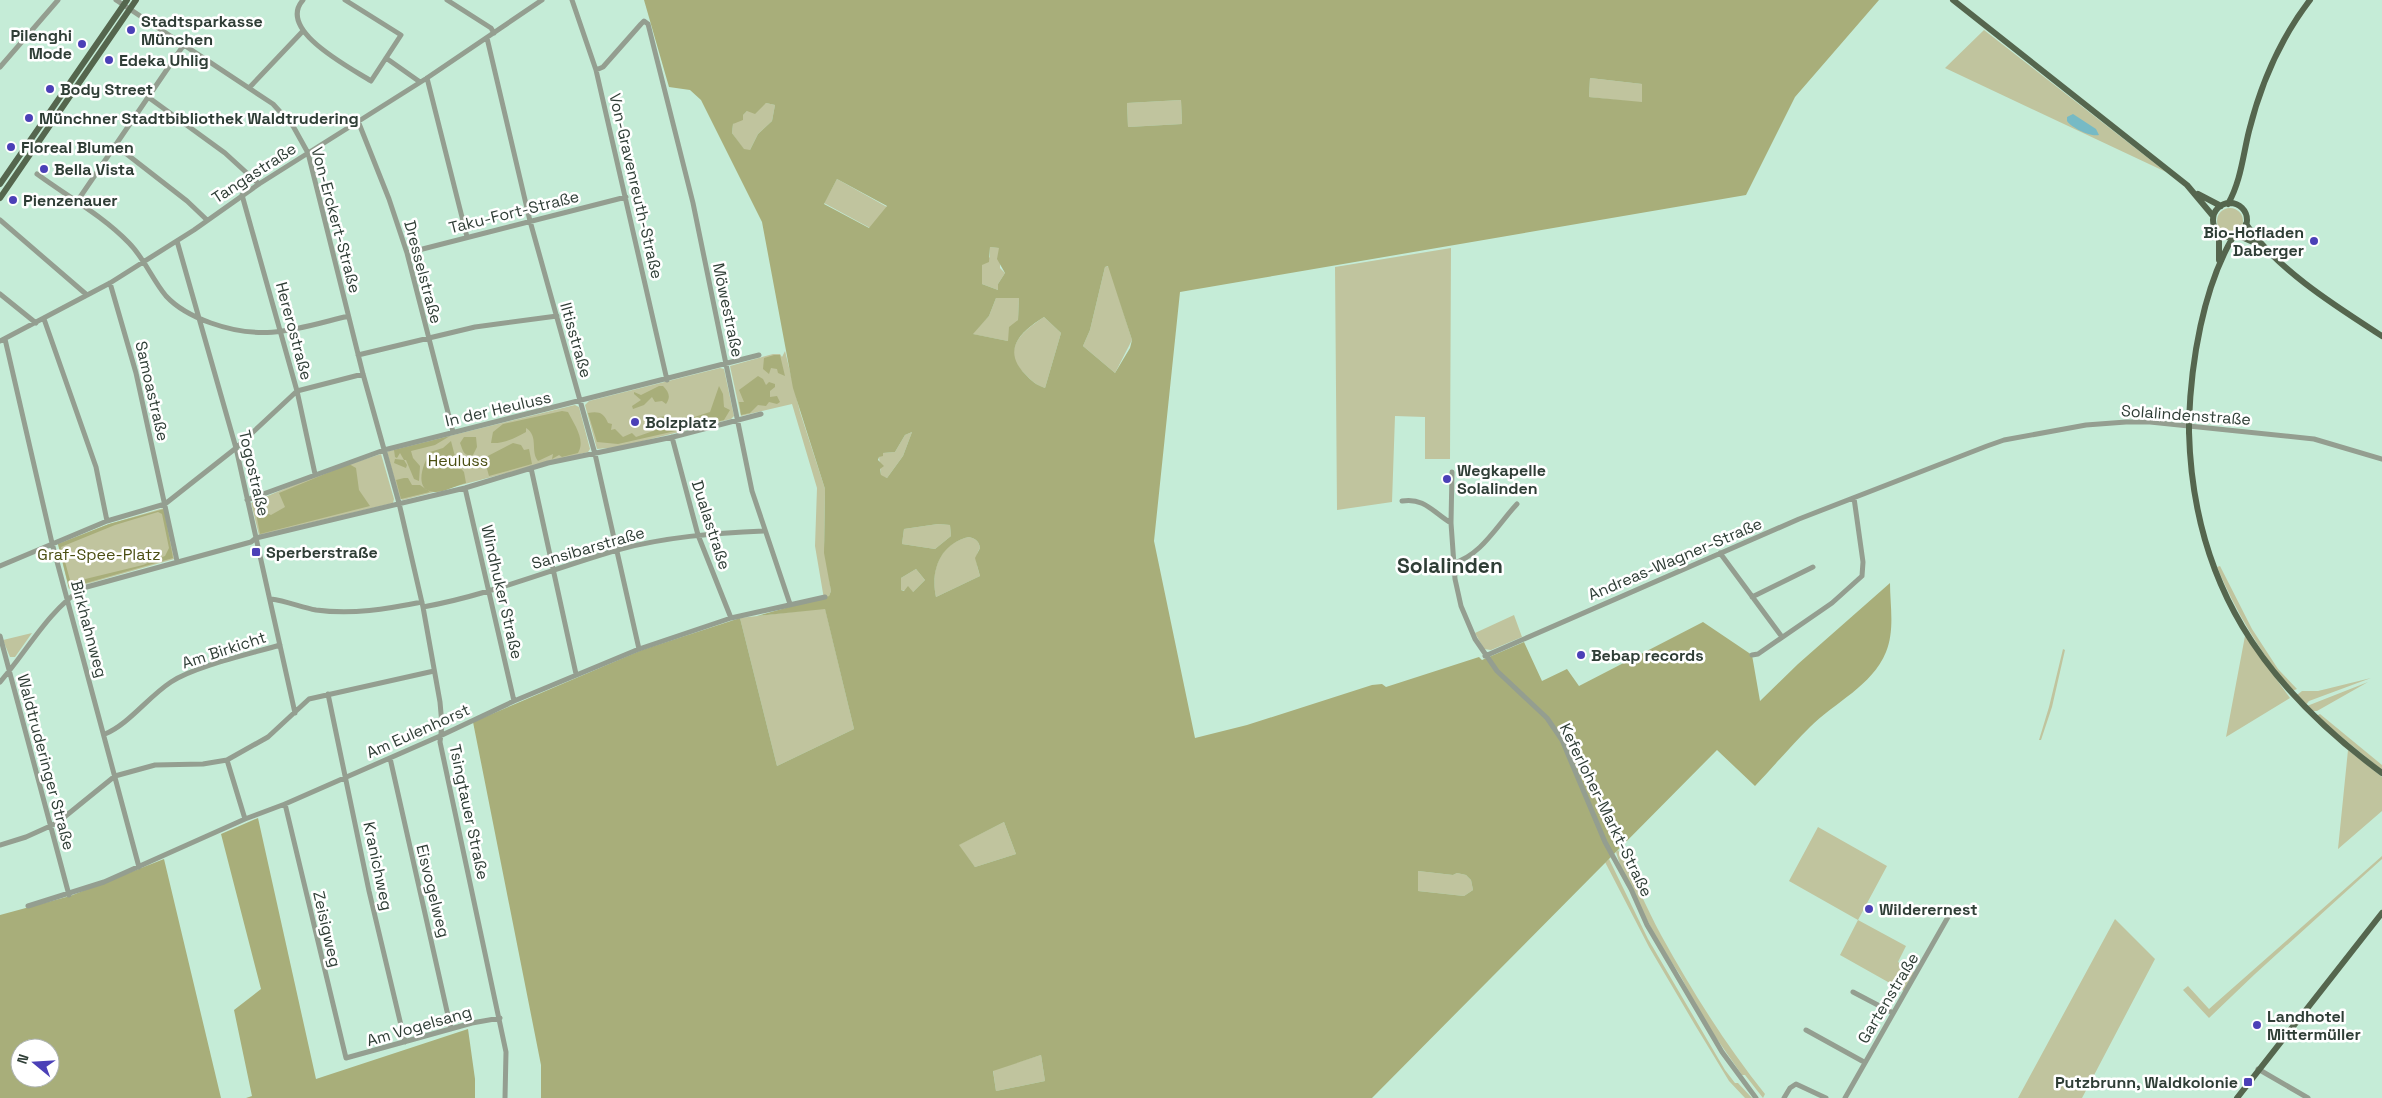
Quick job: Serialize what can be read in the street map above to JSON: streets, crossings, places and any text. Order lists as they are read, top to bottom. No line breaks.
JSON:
{"streets":{"street":["Tangastraße","Von-Gravenreuth-Straße","Taku-Fort-Straße","Von-Erckert-Straße","Dresselstraße","Möwestraße","Hererostraße","Iltisstraße","Samoastraße","In der Heuluss","Solalindenstraße","Togostraße","Dualastraße","Sansibarstraße","Andreas-Wagner-Straße","Windhuker Straße","Birkhahnweg","Am Birkicht","Am Eulenhorst","Waldtruderinger Straße","Keferloher-Markt-Straße","Tsingtauer Straße","Kranichweg","Eisvogelweg","Zeisigweg","Gartenstraße","Am Vogelsang"]},"crossings":[["Tangastraße","Von-Erckert-Straße"],["Tangastraße","Dresselstraße"],["Tangastraße","Hererostraße"],["Tangastraße","Iltisstraße"],["Tangastraße","Samoastraße"],["Tangastraße","Togostraße"],["Tangastraße","Birkhahnweg"],["Von-Gravenreuth-Straße","Taku-Fort-Straße"],["Von-Gravenreuth-Straße","Möwestraße"],["Von-Gravenreuth-Straße","In der Heuluss"],["Taku-Fort-Straße","Dresselstraße"],["Taku-Fort-Straße","Iltisstraße"],["Von-Erckert-Straße","In der Heuluss"],["Von-Erckert-Straße","Tsingtauer Straße"],["Dresselstraße","In der Heuluss"],["Möwestraße","In der Heuluss"],["Möwestraße","Sansibarstraße"],["Möwestraße","Am Eulenhorst"],["Hererostraße","In der Heuluss"],["Iltisstraße","In der Heuluss"],["Iltisstraße","Sansibarstraße"],["Iltisstraße","Am Eulenhorst"],["In der Heuluss","Togostraße"],["Solalindenstraße","Andreas-Wagner-Straße"],["Togostraße","Sansibarstraße"],["Togostraße","Am Birkicht"],["Dualastraße","Sansibarstraße"],["Dualastraße","Am Eulenhorst"],["Sansibarstraße","Windhuker Straße"],["Sansibarstraße","Tsingtauer Straße"],["Andreas-Wagner-Straße","Keferloher-Markt-Straße"],["Windhuker Straße","Am Eulenhorst"],["Birkhahnweg","Am Birkicht"],["Birkhahnweg","Am Eulenhorst"],["Am Eulenhorst","Waldtruderinger Straße"],["Am Eulenhorst","Tsingtauer Straße"],["Am Eulenhorst","Kranichweg"],["Am Eulenhorst","Eisvogelweg"],["Am Eulenhorst","Zeisigweg"],["Tsingtauer Straße","Am Vogelsang"],["Kranichweg","Am Vogelsang"],["Eisvogelweg","Am Vogelsang"],["Zeisigweg","Am Vogelsang"]],"districts":["Solalinden"],"parks":["Heuluss","Graf-Spee-Platz"],"places":{"other":["Stadtsparkasse München","Pilenghi Mode","Edeka Uhlig","Body Street","Münchner Stadtbibliothek Waldtrudering","Floreal Blumen","Bella Vista","Pienzenauer","Bio-Hofladen Daberger","Bolzplatz","Wegkapelle Solalinden","Bebap records","Wilderernest","Landhotel Mittermüller"],"transit":["Sperberstraße","Putzbrunn, Waldkolonie"]},"north":"left"}
